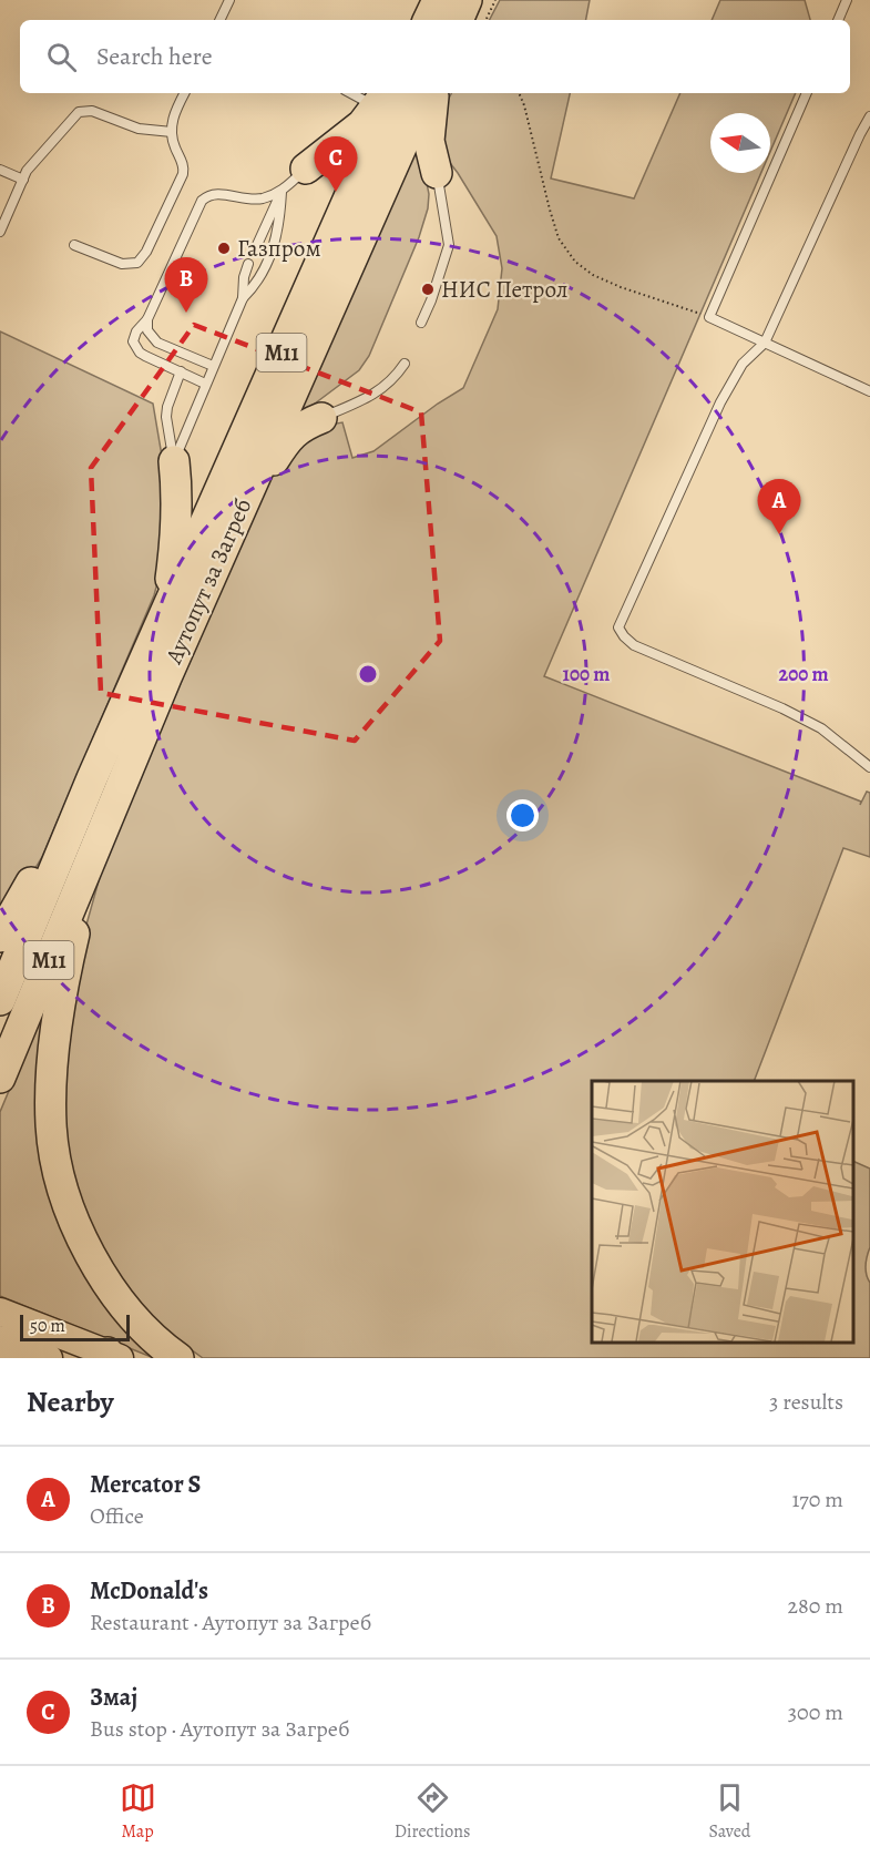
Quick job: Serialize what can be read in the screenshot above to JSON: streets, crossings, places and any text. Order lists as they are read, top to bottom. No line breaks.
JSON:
{"streets":{"highway":["M11","Аутопут за Загреб"]},"places":["Газпром","НИС Петрол"],"scale_bar":"50 m","north":"left","page":{"search":"Search here","pins":["C","B","A"],"scale":"50 m","heading":["Nearby","3 results"],"list":[{"mark":"A","name":"Mercator S","note":"Office","value":"170 m"},{"mark":"B","name":"McDonald's","note":"Restaurant · Аутопут за Загреб","value":"280 m"},{"mark":"C","name":"Змај","note":"Bus stop · Аутопут за Загреб","value":"300 m"}],"nav":["Map","Directions","Saved"]},"rings":["100 m","200 m"]}
